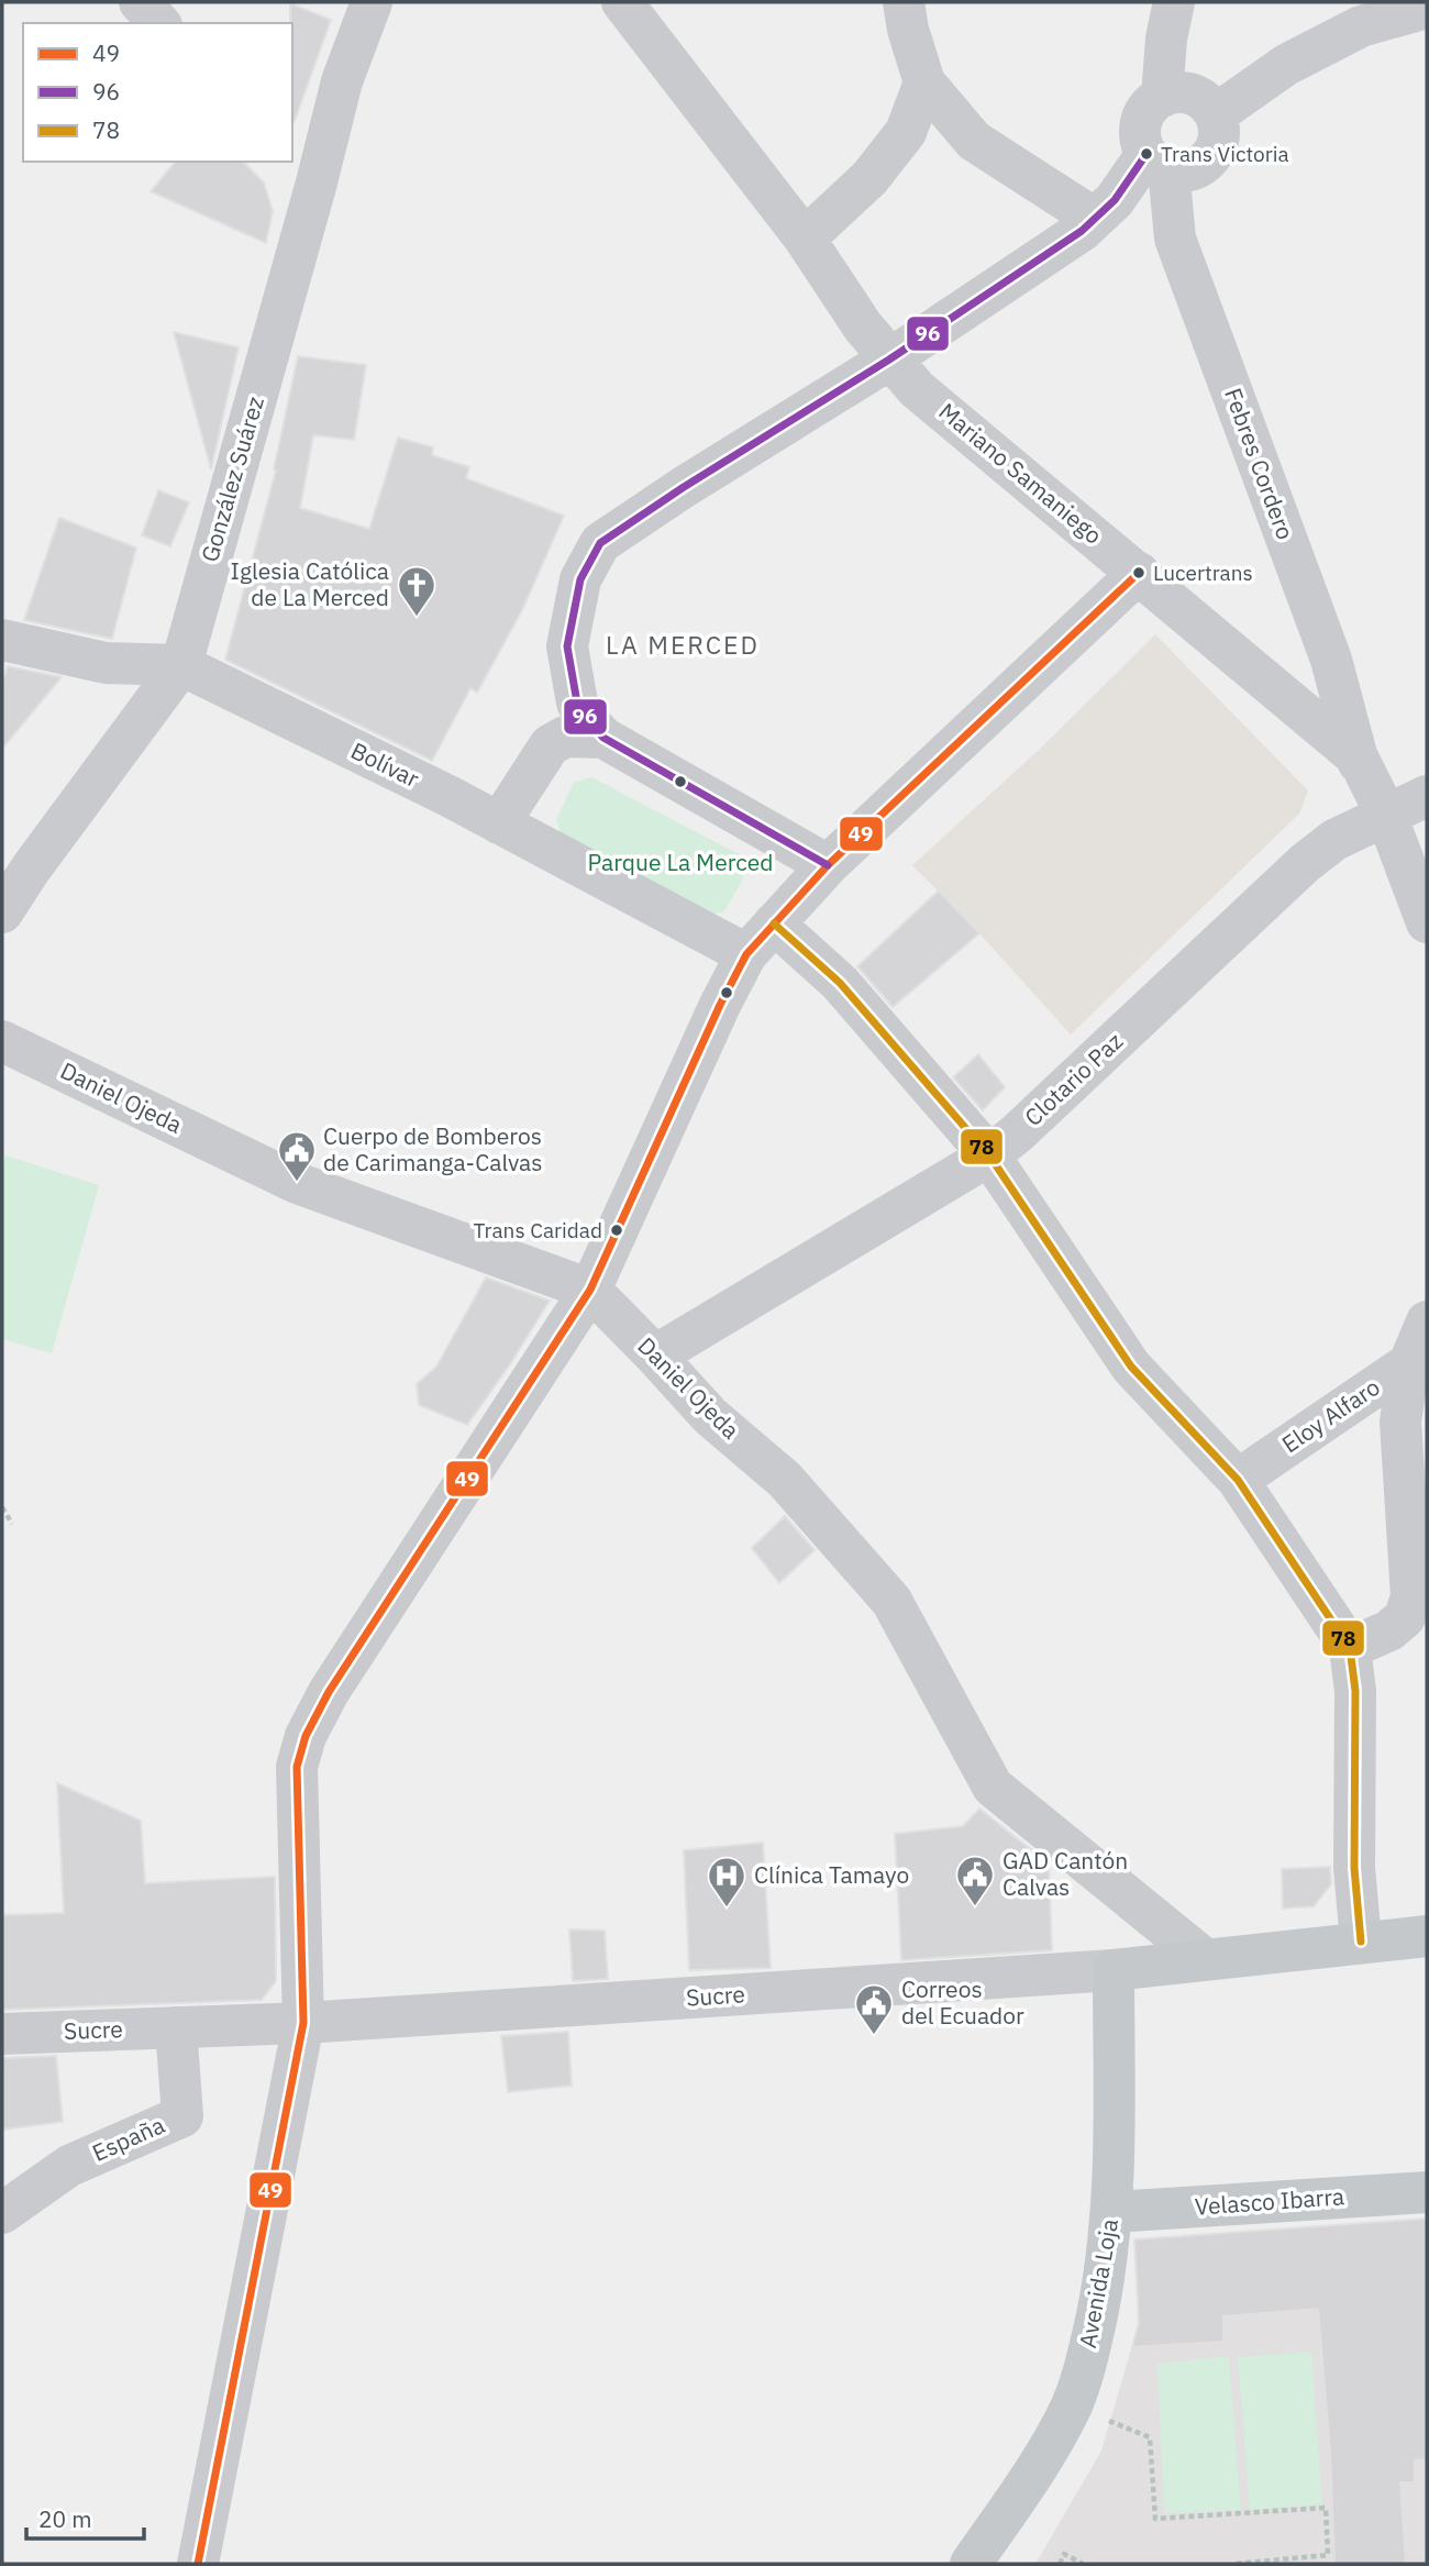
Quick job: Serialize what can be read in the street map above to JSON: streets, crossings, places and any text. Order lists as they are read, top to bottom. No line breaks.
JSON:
{"streets":{"main road":["Sucre","Velasco Ibarra","Avenida Loja"],"street":["Febres Cordero","Mariano Samaniego","González Suárez","Bolívar","Clotario Paz","Daniel Ojeda","Eloy Alfaro","España"]},"crossings":[["Febres Cordero","Mariano Samaniego"],["Mariano Samaniego","Clotario Paz"],["González Suárez","Bolívar"],["Clotario Paz","Daniel Ojeda"],["Daniel Ojeda","Sucre"],["Sucre","España"],["Sucre","Avenida Loja"],["Velasco Ibarra","Avenida Loja"]],"districts":["LA MERCED"],"parks":["Parque La Merced"],"places":{"other":["Trans Victoria","Lucertrans","Trans Caridad"],"church":["Iglesia Católica de La Merced"],"public building":["Cuerpo de Bomberos de Carimanga-Calvas","GAD Cantón Calvas","Correos del Ecuador"],"hospital":["Clínica Tamayo"]},"lines":["transit line 96","transit line 49","transit line 78"],"legend":["49","96","78"],"scale_bar":"20 m"}
